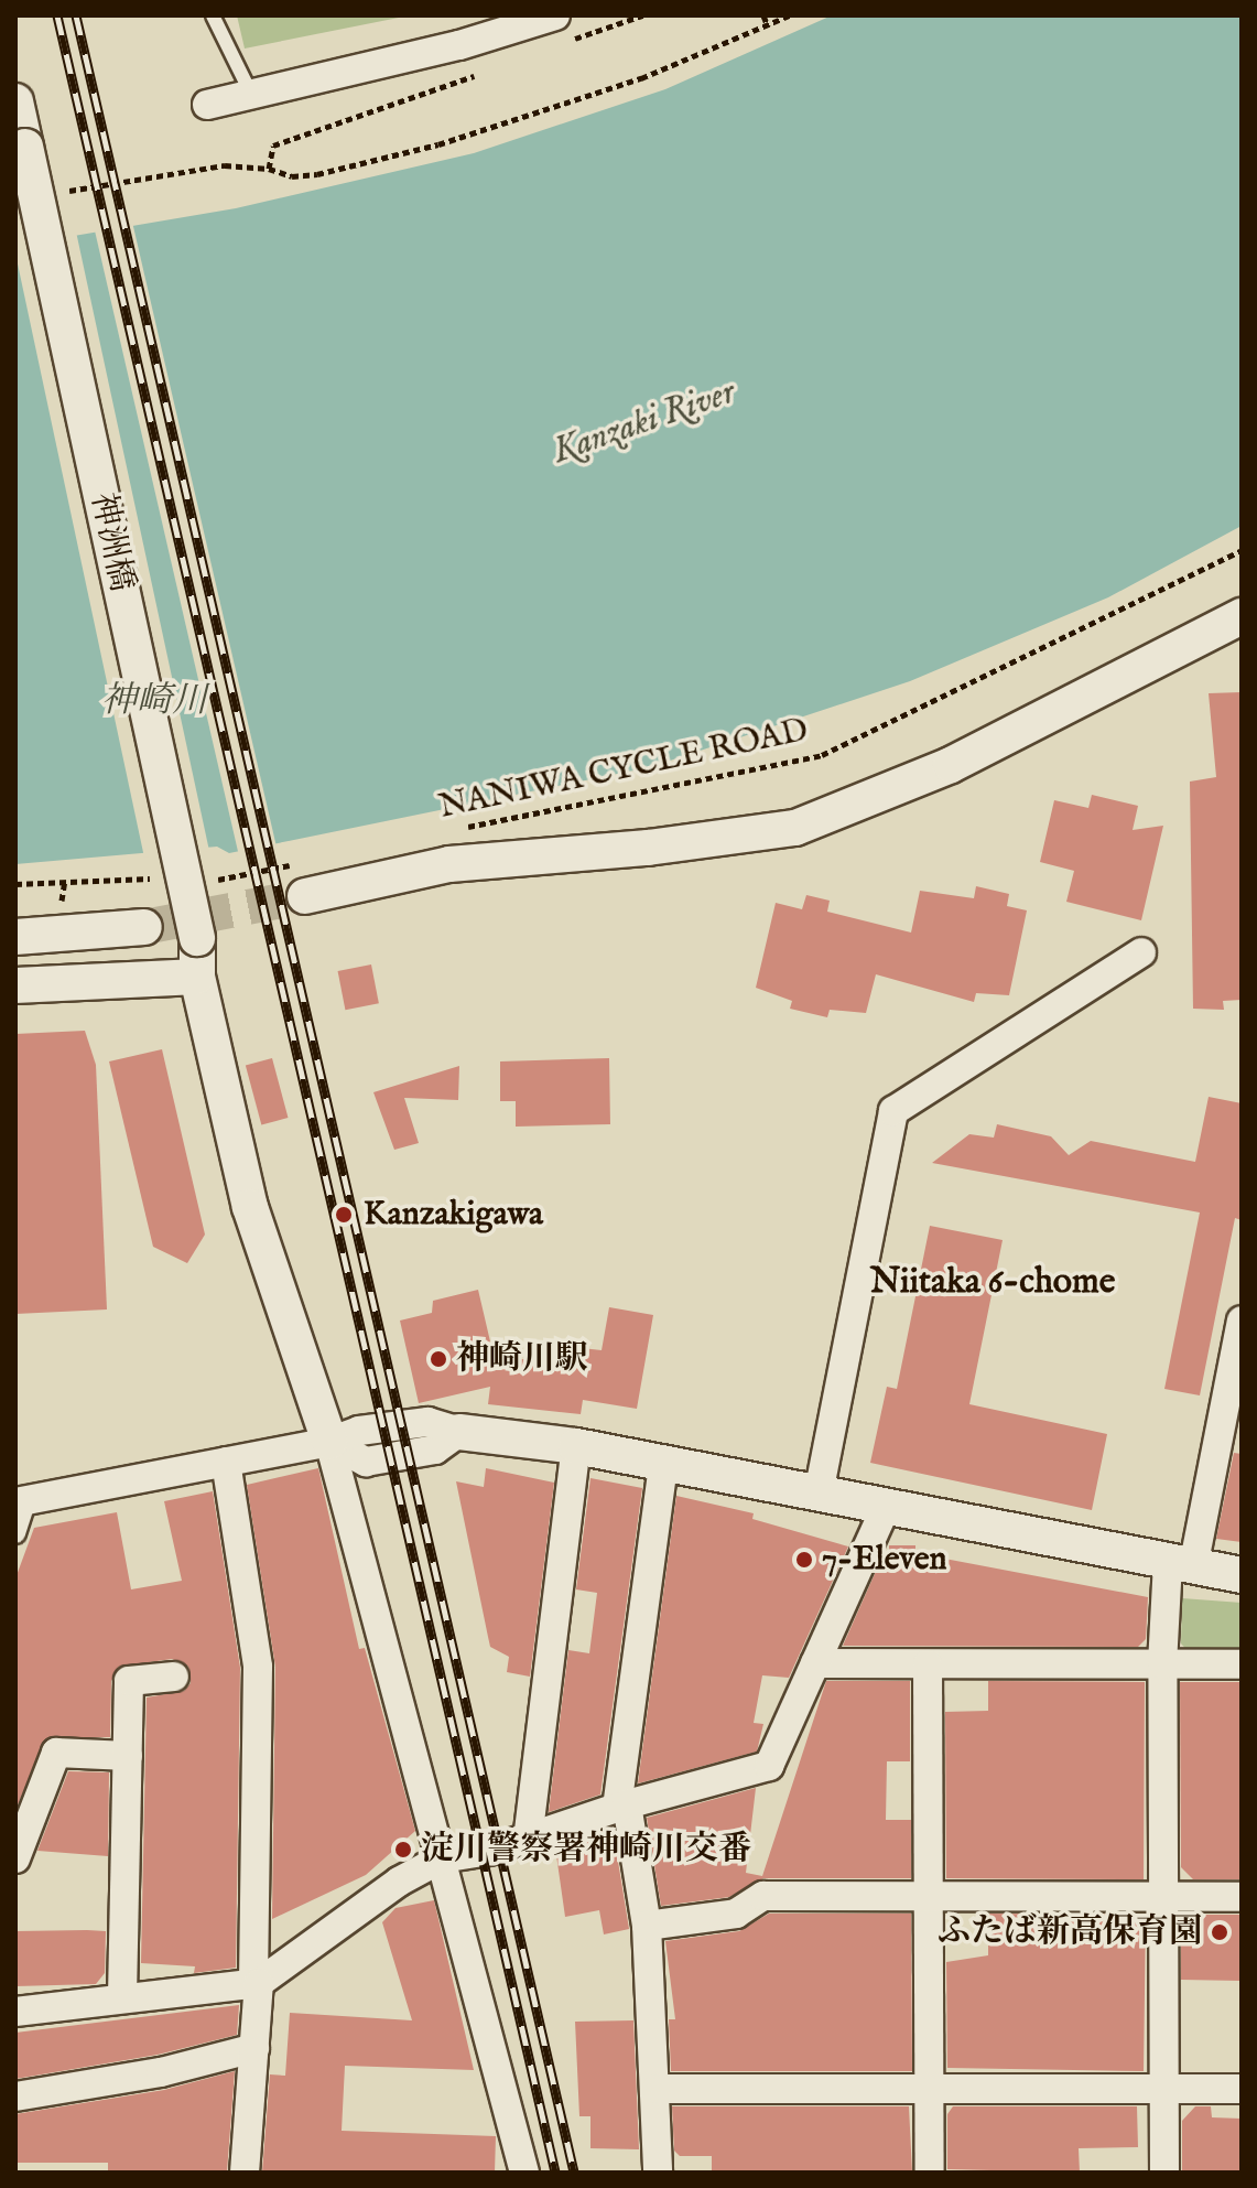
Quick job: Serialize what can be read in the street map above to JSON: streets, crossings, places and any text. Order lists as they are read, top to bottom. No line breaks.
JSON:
{"streets":{"street":["神洲橋"],"path":["NANIWA CYCLE ROAD"]},"districts":["Niitaka 6-chome"],"water":["Kanzaki River","神崎川"],"places":["Kanzakigawa","神崎川駅","7-Eleven","淀川警察署神崎川交番","ふたば新高保育園"]}
